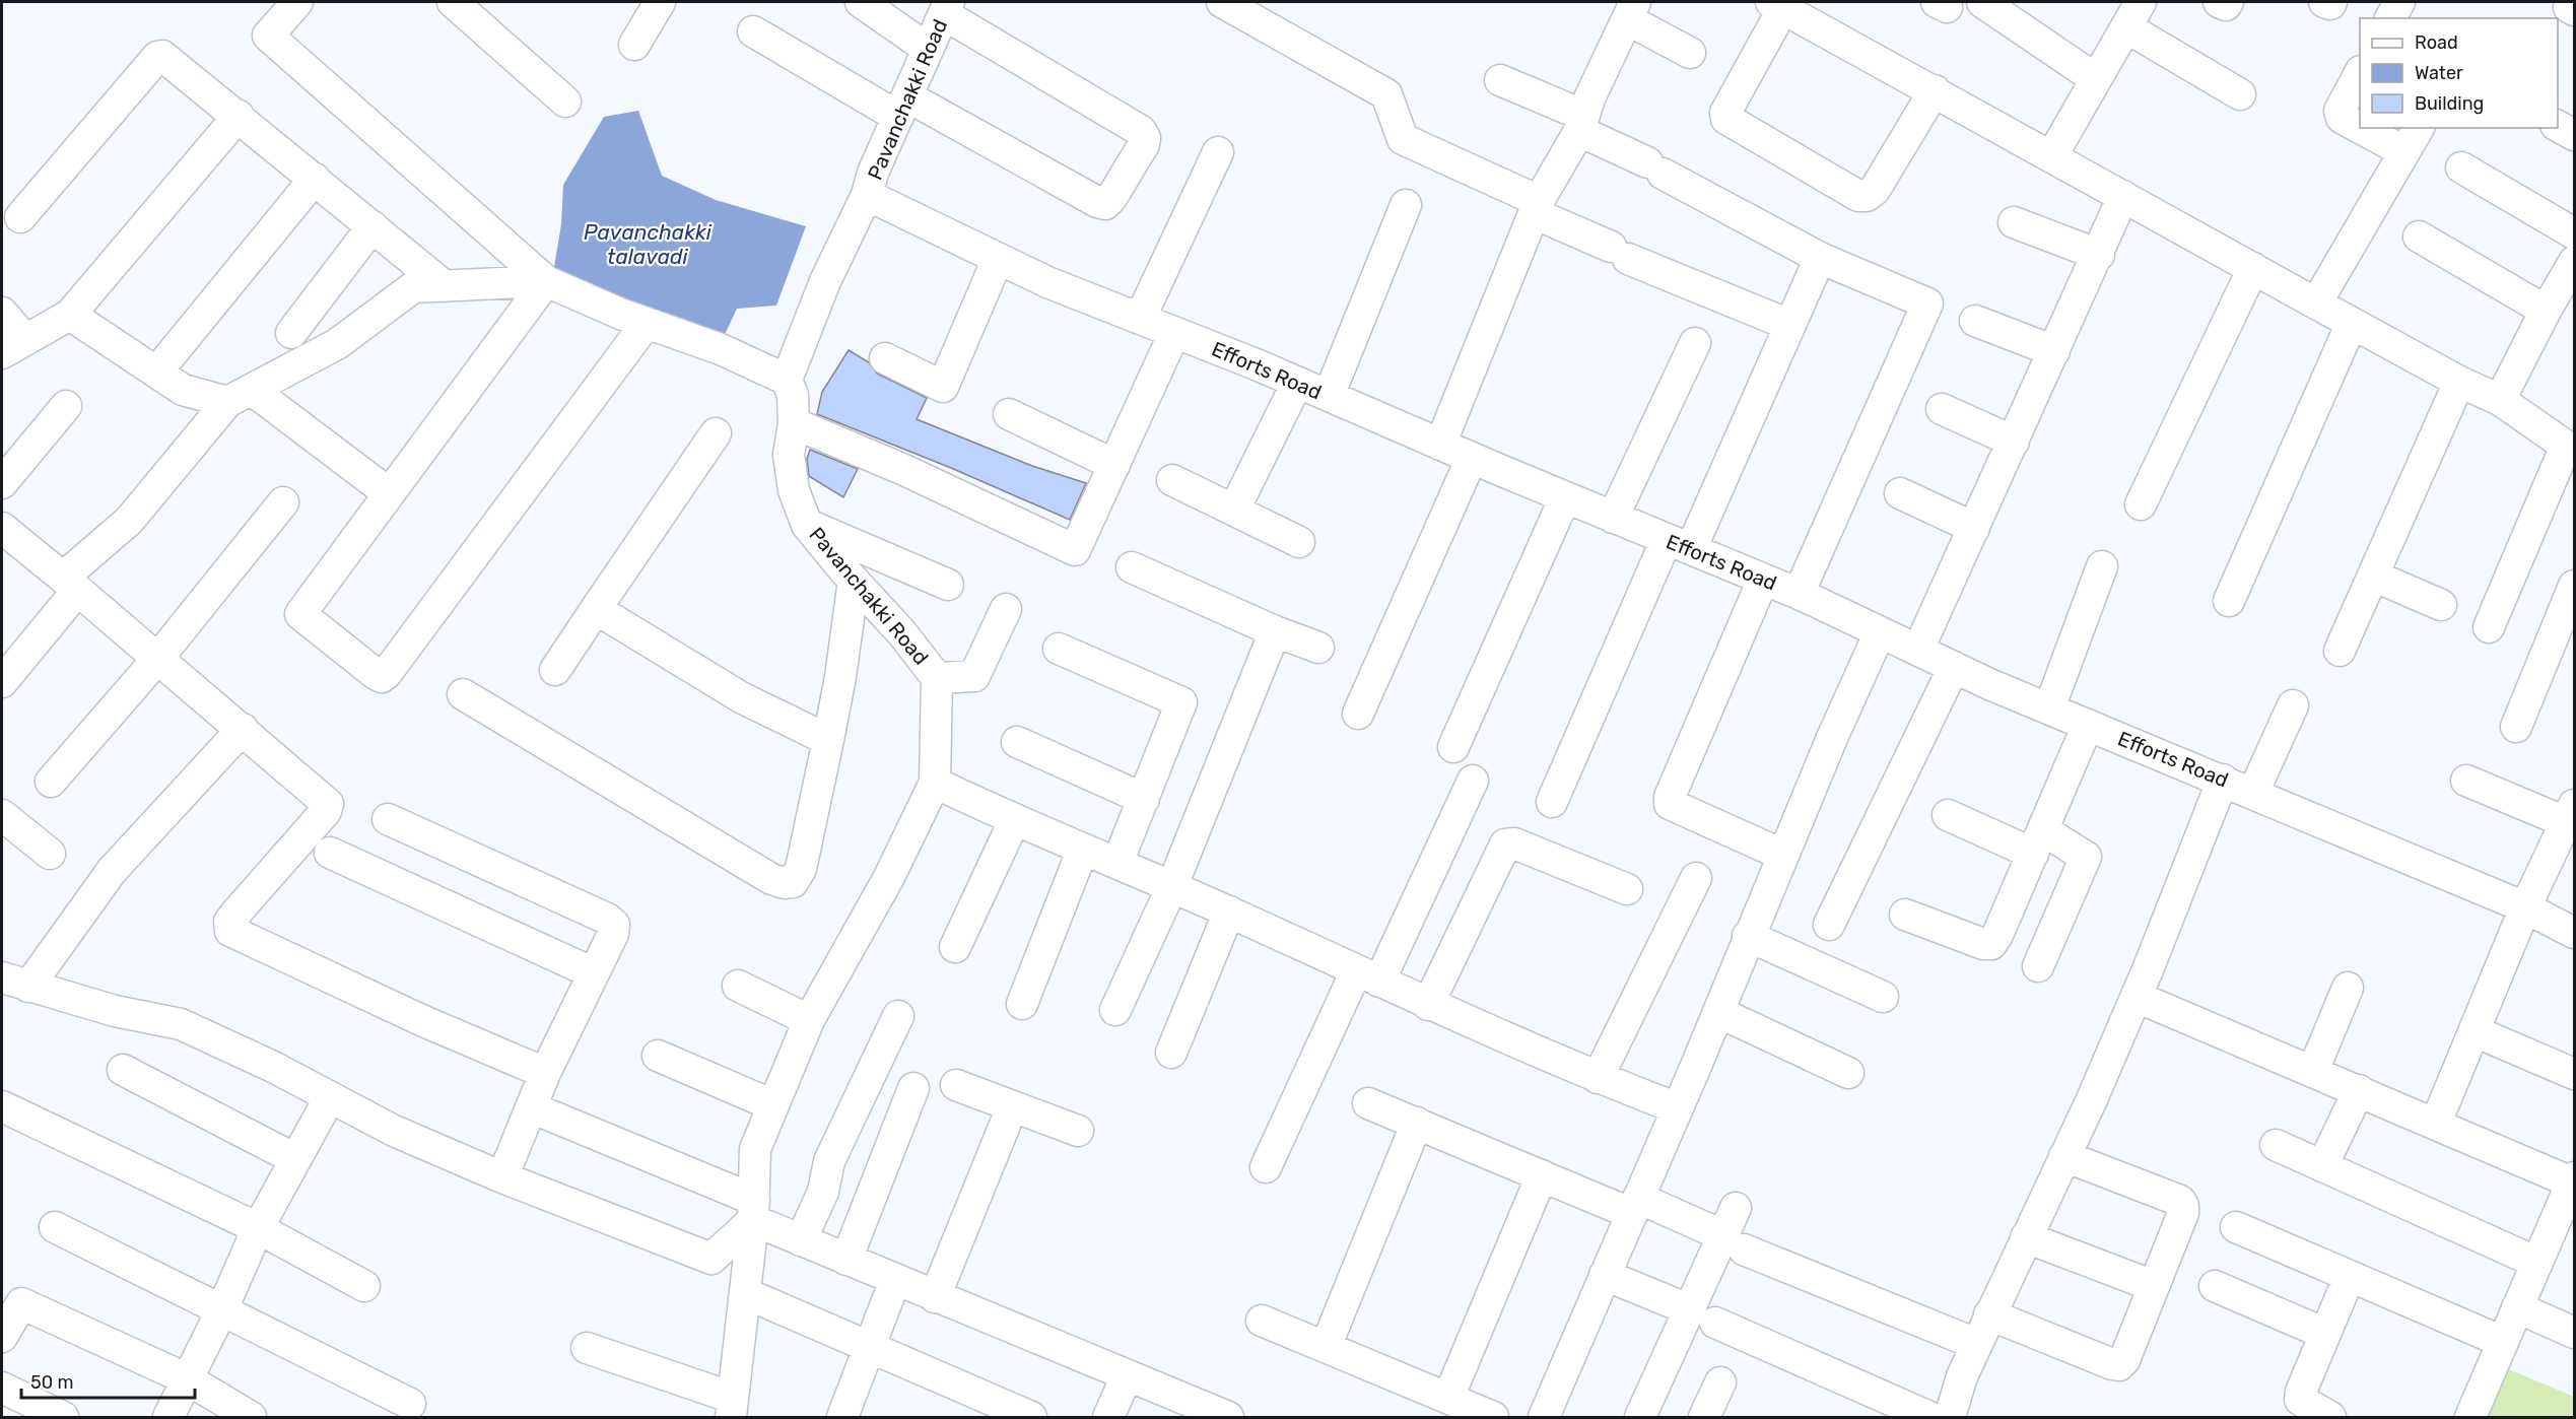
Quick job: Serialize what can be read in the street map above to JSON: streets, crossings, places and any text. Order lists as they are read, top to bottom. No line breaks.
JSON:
{"streets":{"street":["Pavanchakki Road","Efforts Road"]},"crossings":[["Pavanchakki Road","Efforts Road"]],"water":["Pavanchakki talavadi"],"legend":["Road","Water","Building"],"scale_bar":"50 m"}
